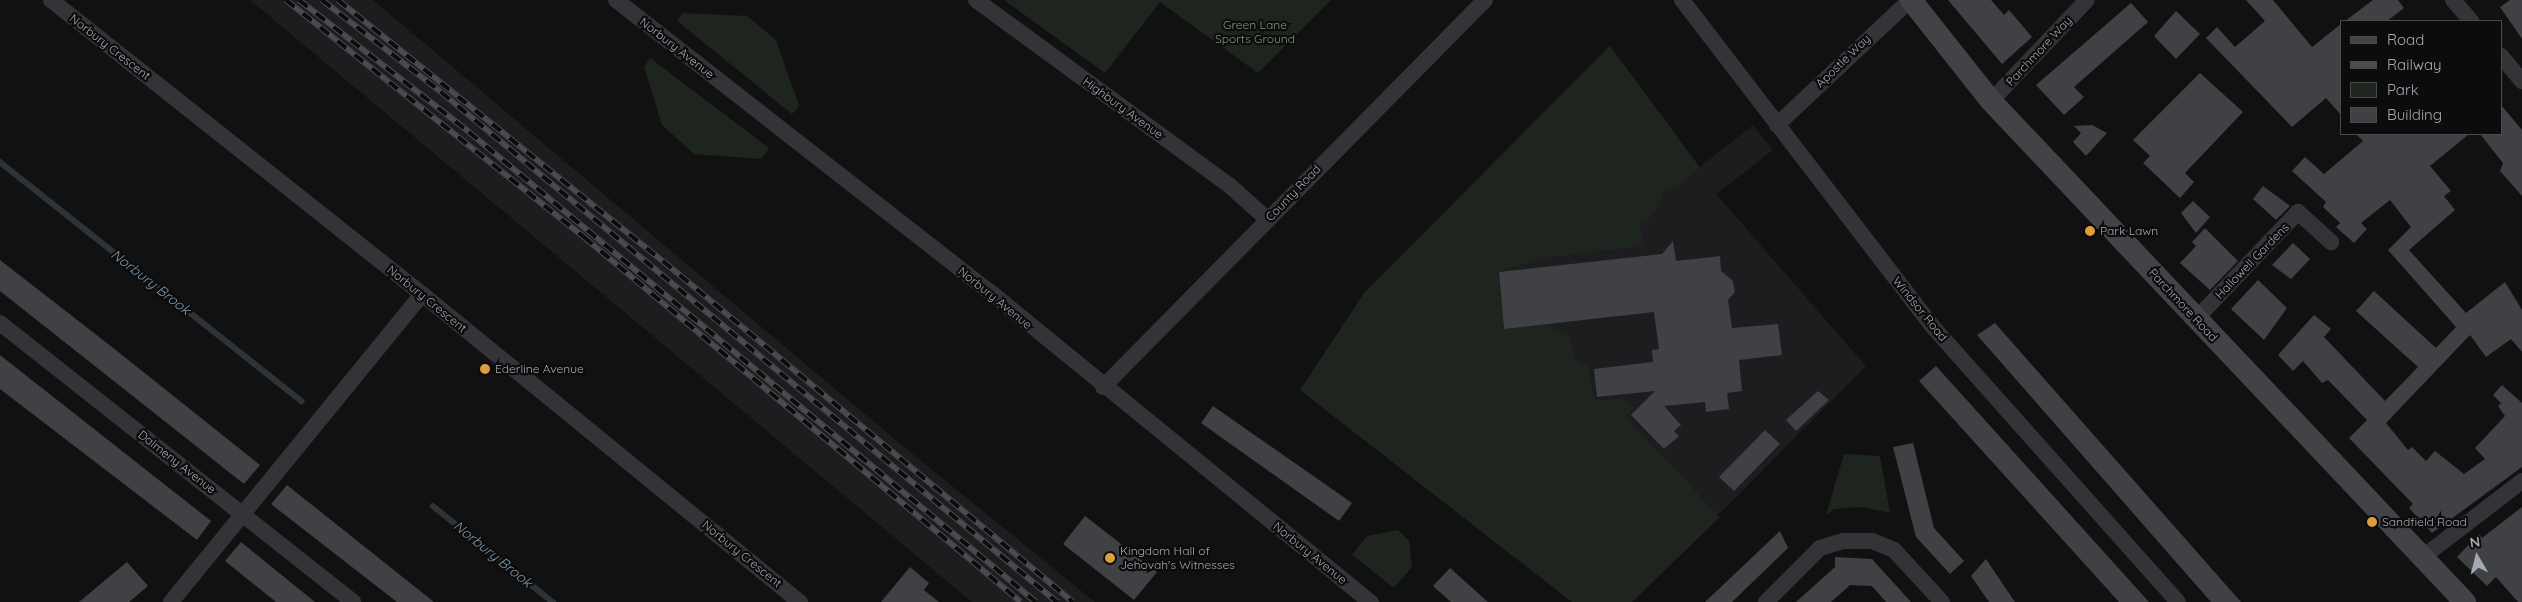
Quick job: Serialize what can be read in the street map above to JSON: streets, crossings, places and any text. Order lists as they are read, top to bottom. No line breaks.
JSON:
{"streets":{"main road":["Parchmore Road"],"street":["Norbury Crescent","Norbury Avenue","Parchmore Way","Apostle Way","Highbury Avenue","County Road","Hallowell Gardens","Windsor Road","Dalmeny Avenue"]},"crossings":[["Norbury Avenue","County Road"],["Parchmore Way","Parchmore Road"],["Apostle Way","Parchmore Road"],["Apostle Way","Windsor Road"],["Highbury Avenue","County Road"],["Hallowell Gardens","Parchmore Road"]],"water":["Norbury Brook"],"parks":["Green Lane Sports Ground"],"places":["Park Lawn","Ederline Avenue","Sandfield Road","Kingdom Hall of Jehovah's Witnesses"],"legend":["Road","Railway","Park","Building"],"north":"top"}
